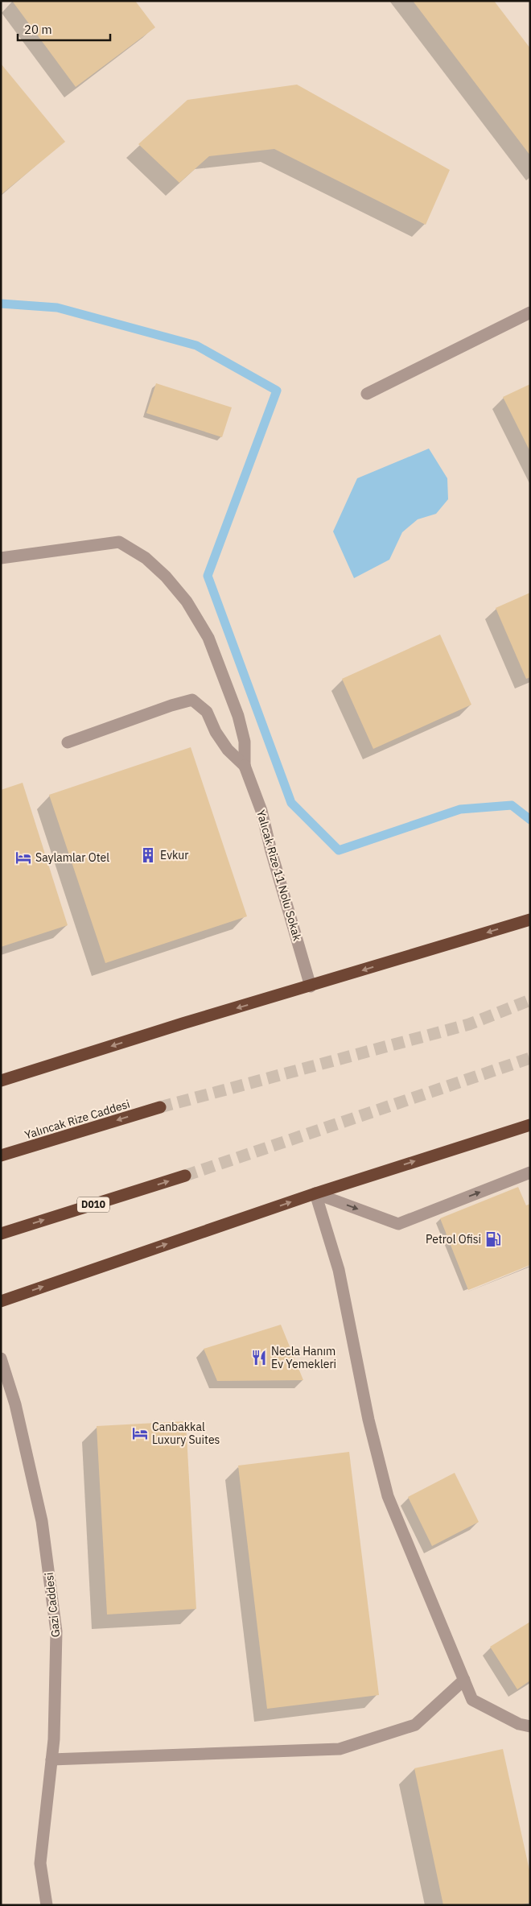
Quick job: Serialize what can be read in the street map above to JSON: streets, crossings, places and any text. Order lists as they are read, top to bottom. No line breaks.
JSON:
{"streets":{"highway":["Yalıncak Rize Caddesi","D010"],"street":["Yalıcak Rize 11 Nolu Sokak","Gazi Caddesi"]},"places":{"building":["Evkur"],"hotel":["Saylamlar Otel","Canbakkal Luxury Suites"],"fuel station":["Petrol Ofisi"],"restaurant":["Necla Hanım Ev Yemekleri"]},"scale_bar":"20 m"}
